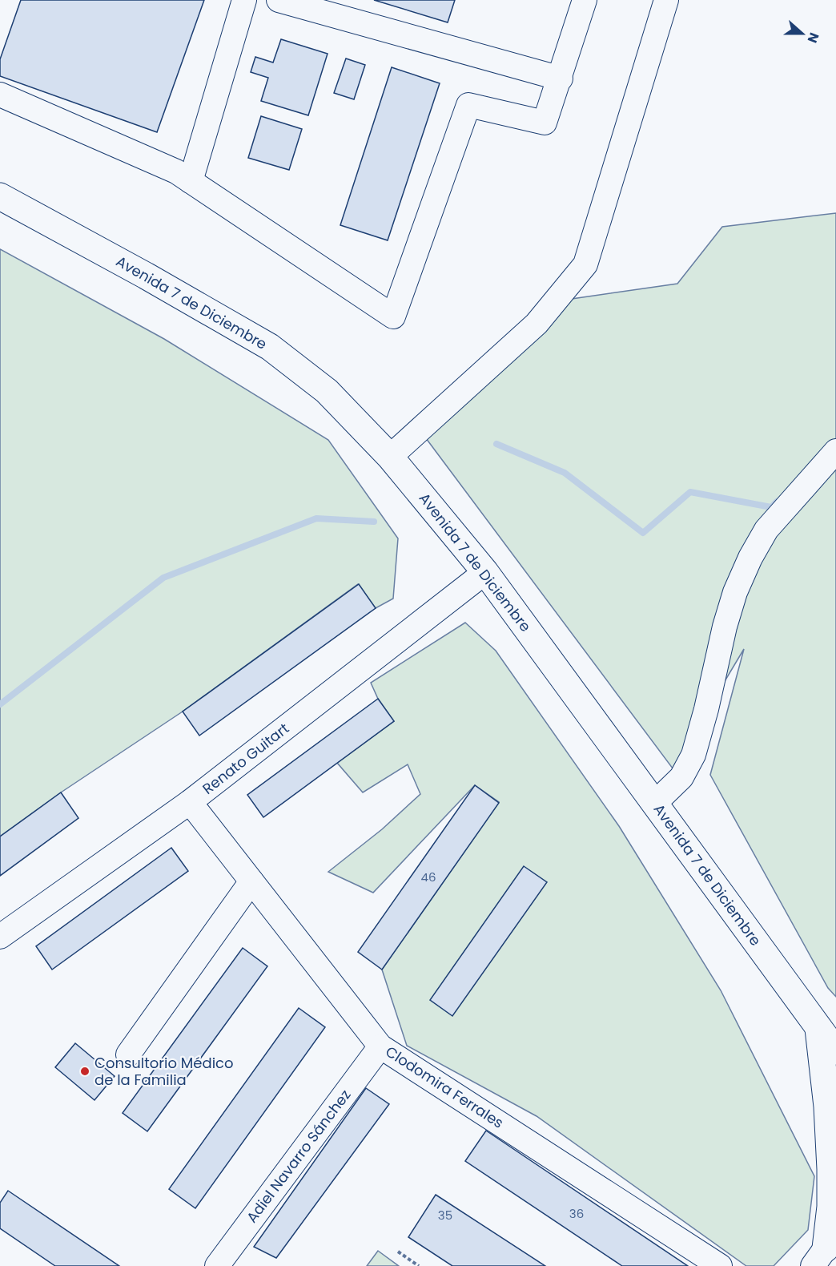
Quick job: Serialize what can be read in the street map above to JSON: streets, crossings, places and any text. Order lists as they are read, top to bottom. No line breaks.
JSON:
{"streets":{"main road":["Avenida 7 de Diciembre"],"street":["Renato Guitart","Clodomira Ferrales","Adiel Navarro Sánchez"]},"crossings":[["Avenida 7 de Diciembre","Renato Guitart"],["Renato Guitart","Clodomira Ferrales"],["Clodomira Ferrales","Adiel Navarro Sánchez"]],"places":["Consultorio Médico de la Familia"],"house_numbers":["46","36","35"],"north":"right"}
